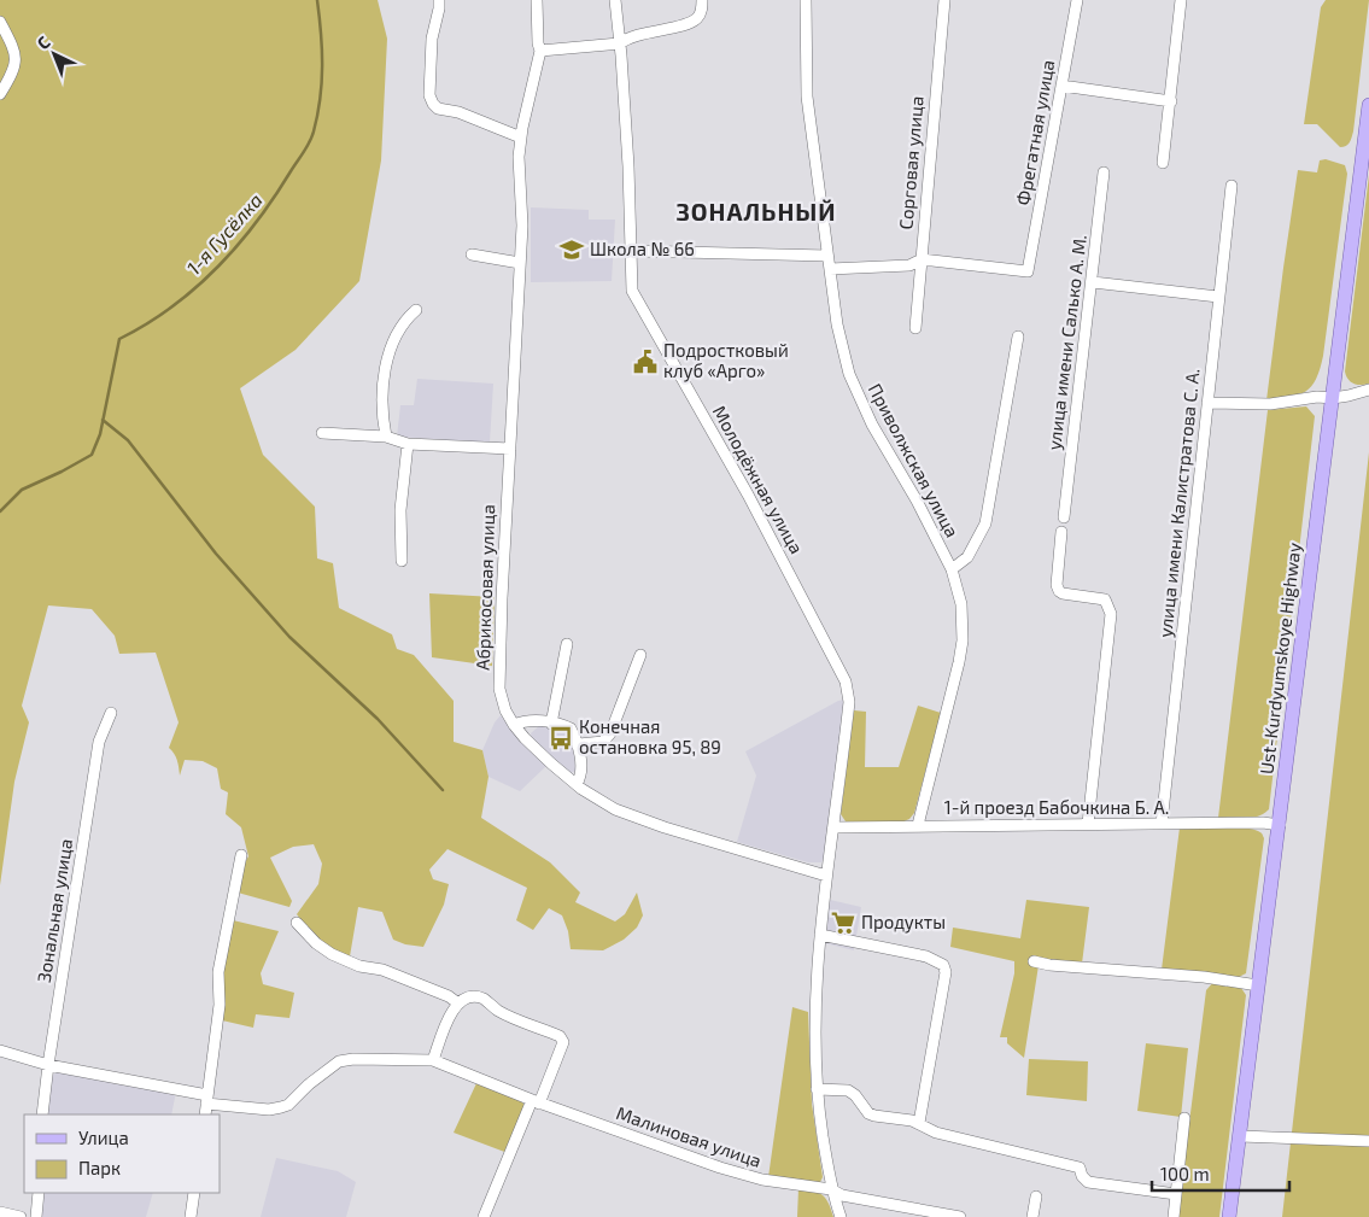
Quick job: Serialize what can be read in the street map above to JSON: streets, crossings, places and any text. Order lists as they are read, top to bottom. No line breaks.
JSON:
{"streets":{"main road":["Ust-Kurdyumskoye Highway"],"street":["Фрегатная улица","Сорговая улица","улица имени Салько А. М.","Приволжская улица","Молодёжная улица","улица имени Калистратова С. А.","Абрикосовая улица","1-й проезд Бабочкина Б. А.","Зональная улица","Малиновая улица"]},"crossings":[["Фрегатная улица","Сорговая улица"],["Приволжская улица","1-й проезд Бабочкина Б. А."],["Молодёжная улица","Абрикосовая улица"],["Молодёжная улица","1-й проезд Бабочкина Б. А."],["Молодёжная улица","Малиновая улица"],["улица имени Калистратова С. А.","1-й проезд Бабочкина Б. А."],["Ust-Kurdyumskoye Highway","1-й проезд Бабочкина Б. А."],["Зональная улица","Малиновая улица"]],"districts":["ЗОНАЛЬНЫЙ"],"water":["1-я Гусёлка"],"places":{"school or university":["Школа № 66"],"public building":["Подростковый клуб «Арго»"],"bus stop":["Конечная остановка 95, 89"],"supermarket":["Продукты"]},"legend":["Улица","Парк"],"scale_bar":"100 m","north":"top left"}
